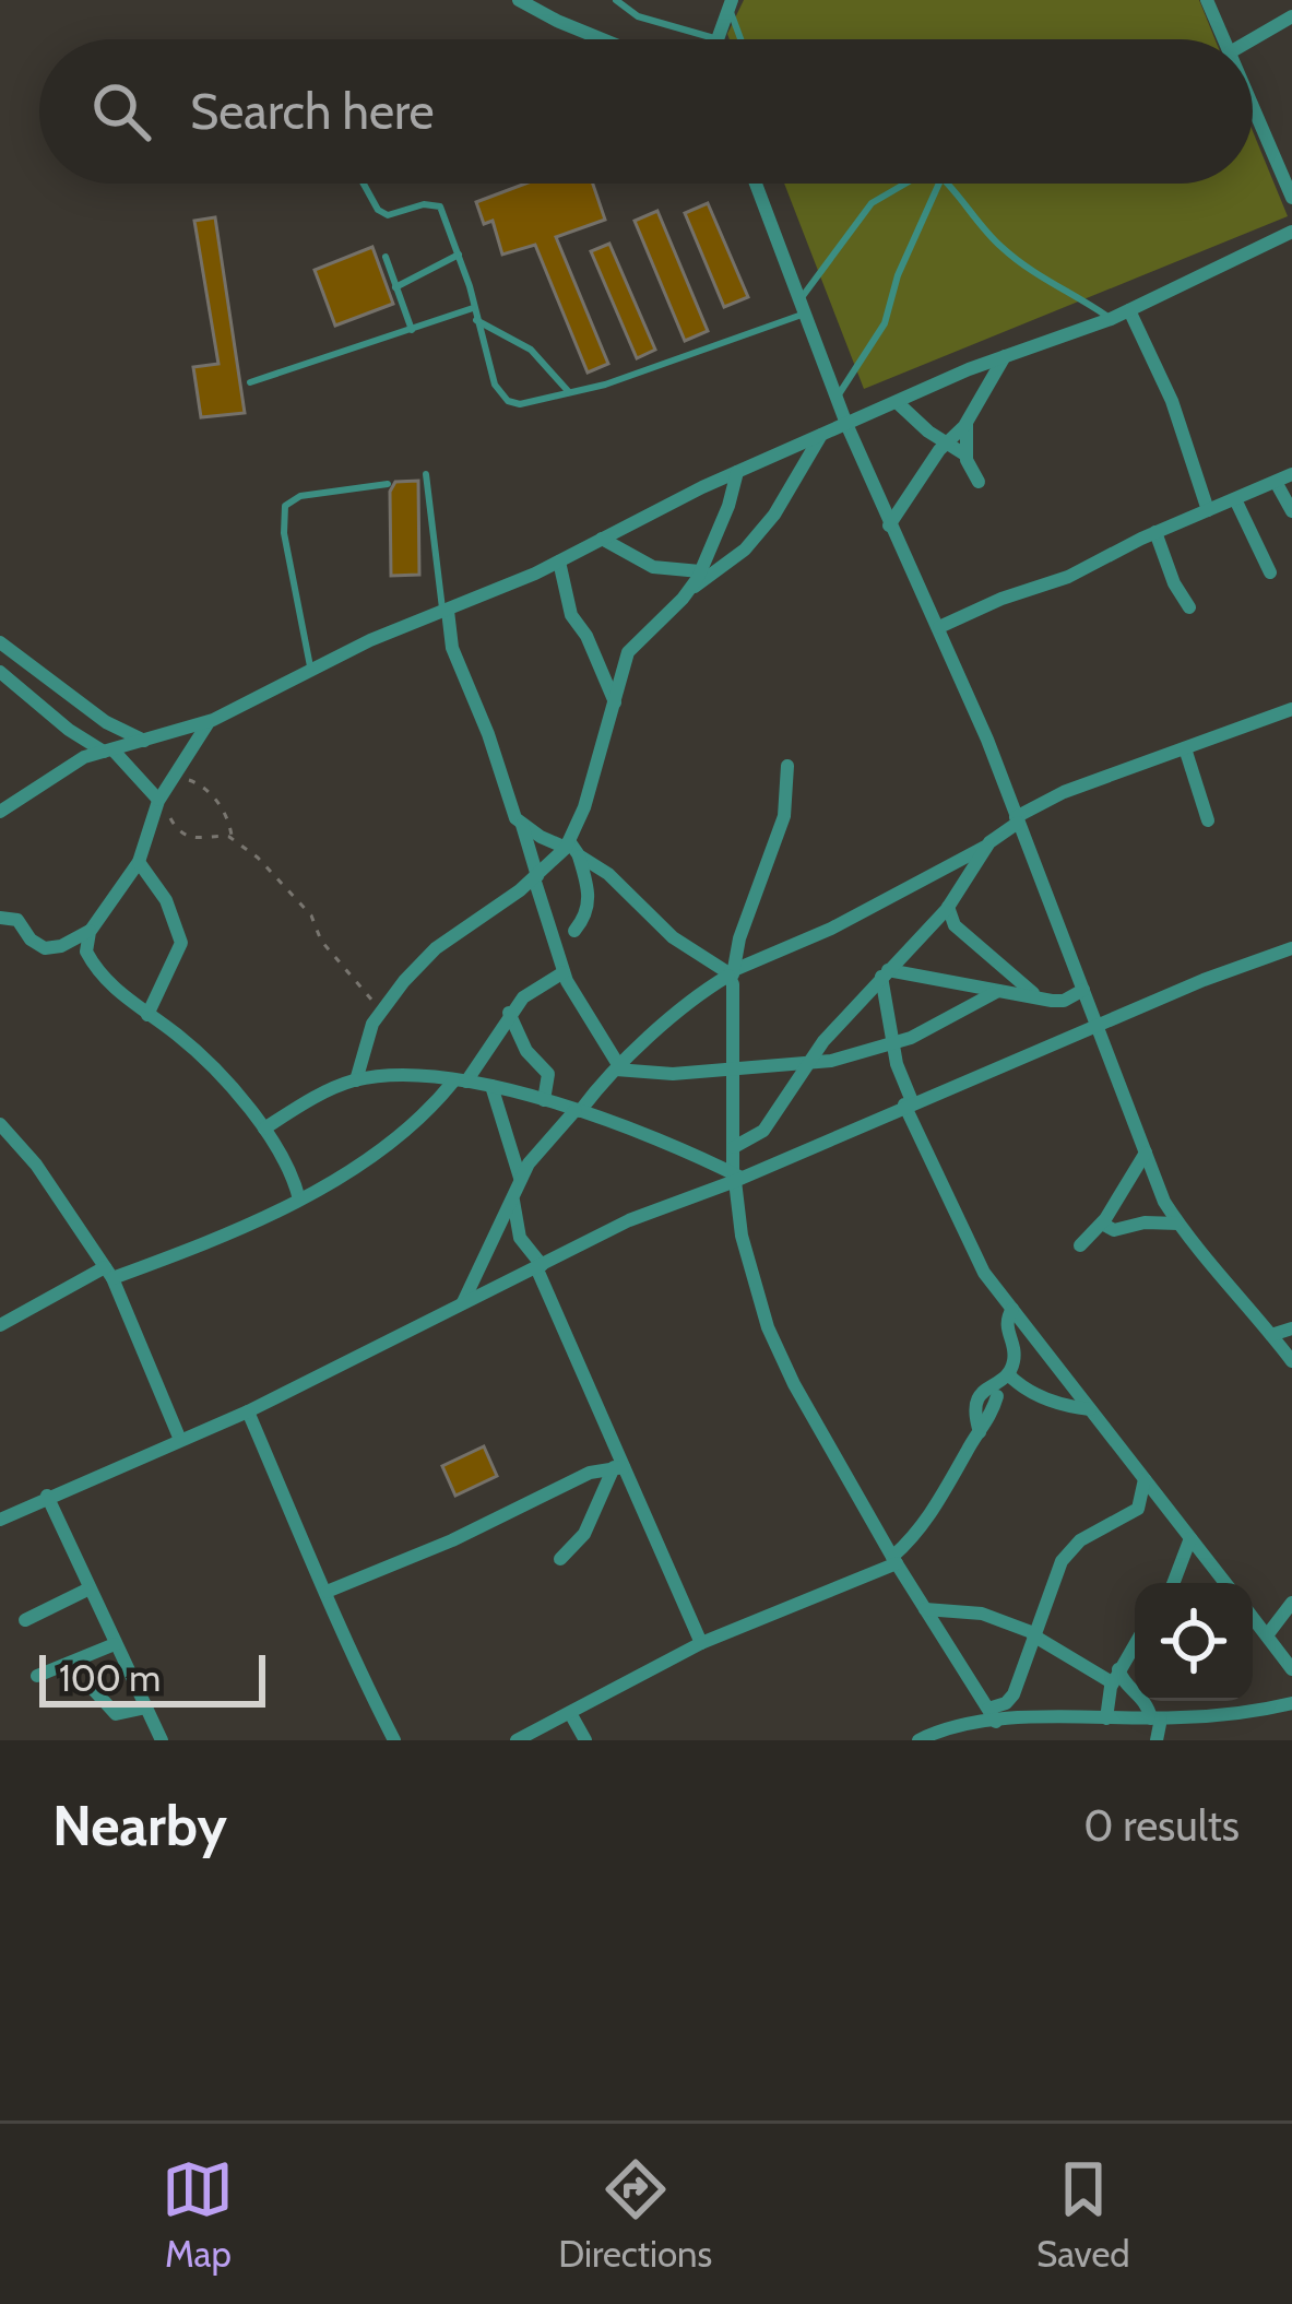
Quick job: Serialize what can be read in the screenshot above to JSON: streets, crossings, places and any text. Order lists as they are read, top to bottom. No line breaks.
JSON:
{"scale_bar":"100 m","page":{"search":"Search here","scale":"100 m","heading":["Nearby","0 results"],"nav":["Map","Directions","Saved"]}}
